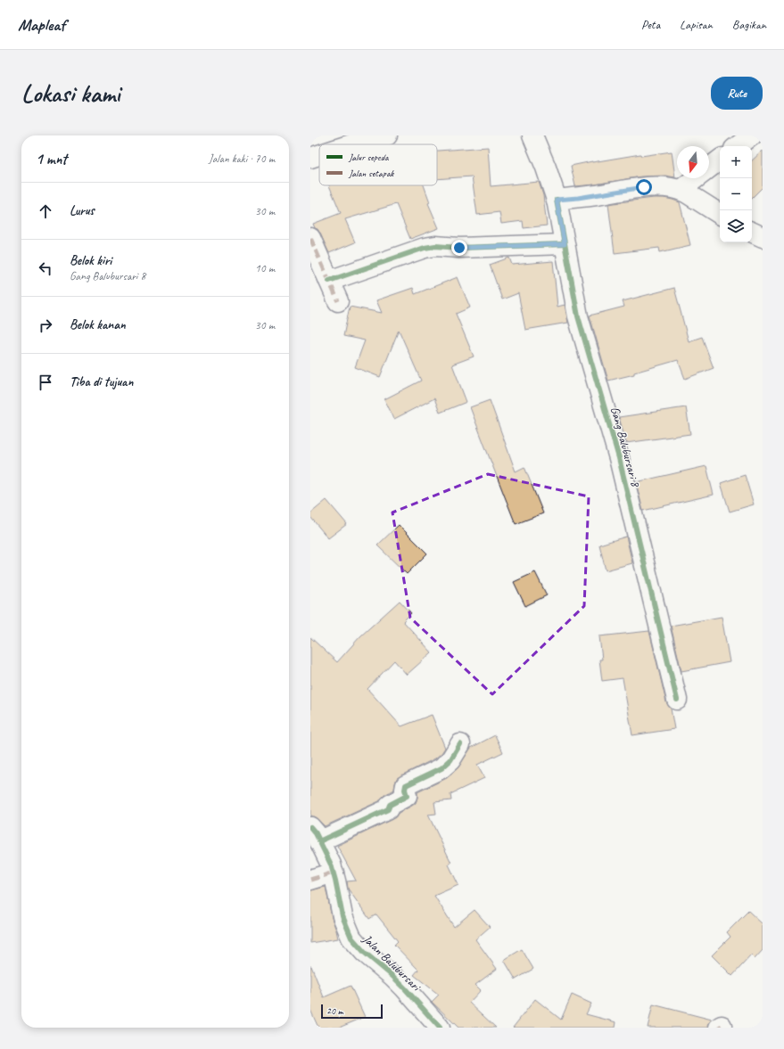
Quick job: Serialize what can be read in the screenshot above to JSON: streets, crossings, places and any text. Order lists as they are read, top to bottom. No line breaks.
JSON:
{"streets":{"street":["Gang Balubursari 8","Jalan Balubursari"]},"legend":["Jalur sepeda","Jalan setapak"],"scale_bar":"20 m","north":"bottom","page":{"header":"Mapleaf","nav":["Peta","Lapisan","Bagikan"],"buttons":"Rute","title":"Lokasi kami","heading":["1 mnt","Jalan kaki · 70 m"],"map_buttons":["+","−"],"list":[["Lurus","30 m"],["Belok kiri","Gang Balubursari 8","10 m"],["Belok kanan","30 m"],"Tiba di tujuan"],"scale":"20 m"}}
